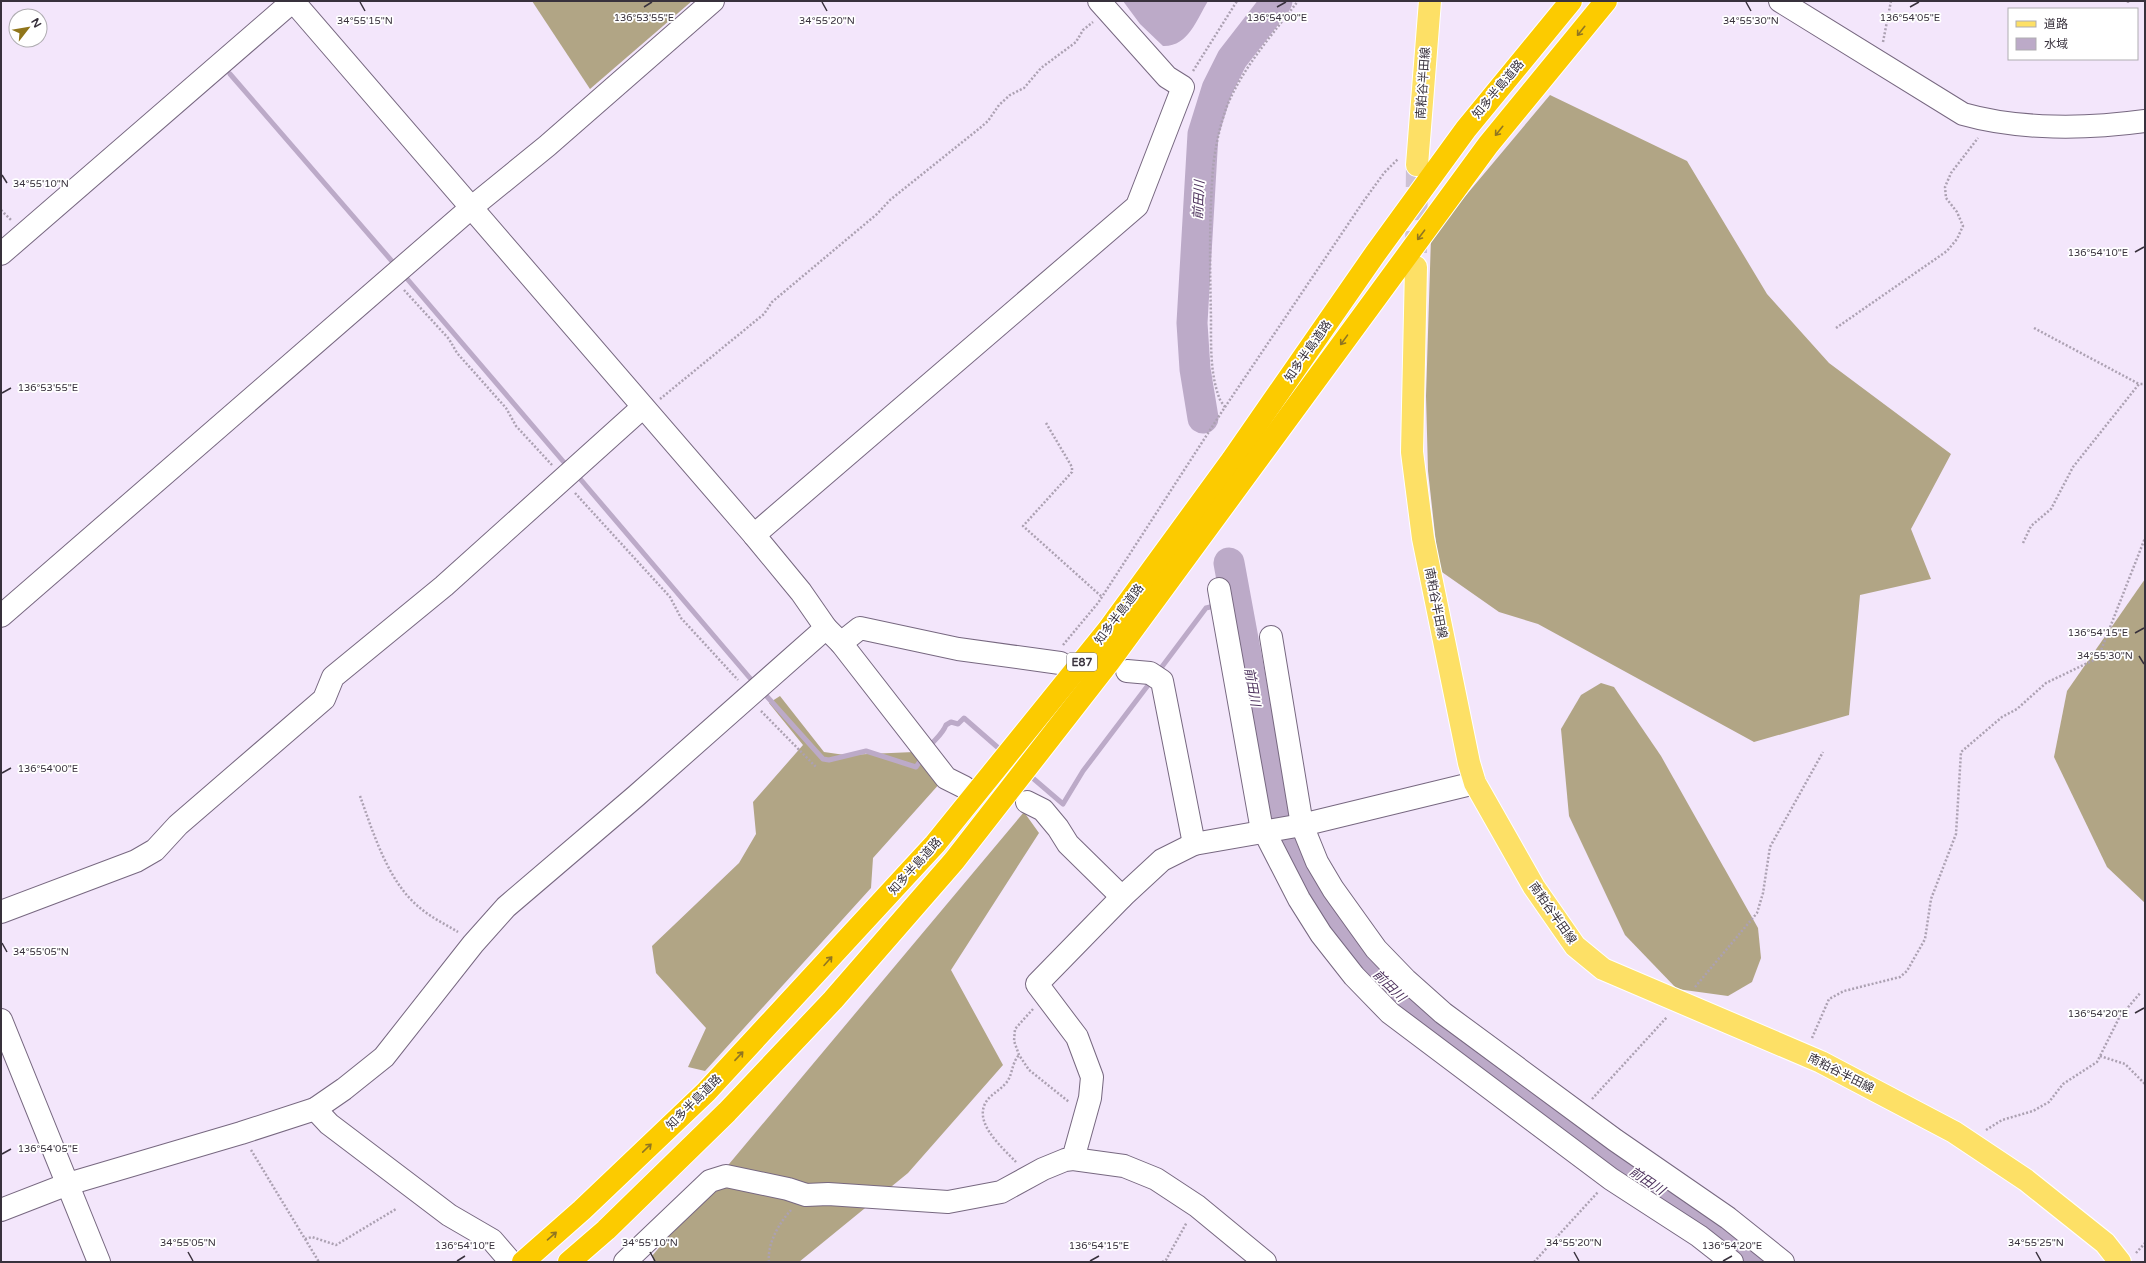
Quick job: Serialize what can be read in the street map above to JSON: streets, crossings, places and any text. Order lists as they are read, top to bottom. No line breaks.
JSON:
{"streets":{"highway":["知多半島道路","E87"],"main road":["南粕谷半田線"]},"water":["前田川"],"legend":["道路","水域"],"north":"top right","coordinates":["136°53'55\"E","136°54'00\"E","136°54'05\"E","34°55'15\"N","34°55'20\"N","34°55'30\"N","34°55'10\"N","136°54'10\"E","136°54'15\"E","34°55'05\"N","136°54'20\"E","34°55'25\"N"]}
